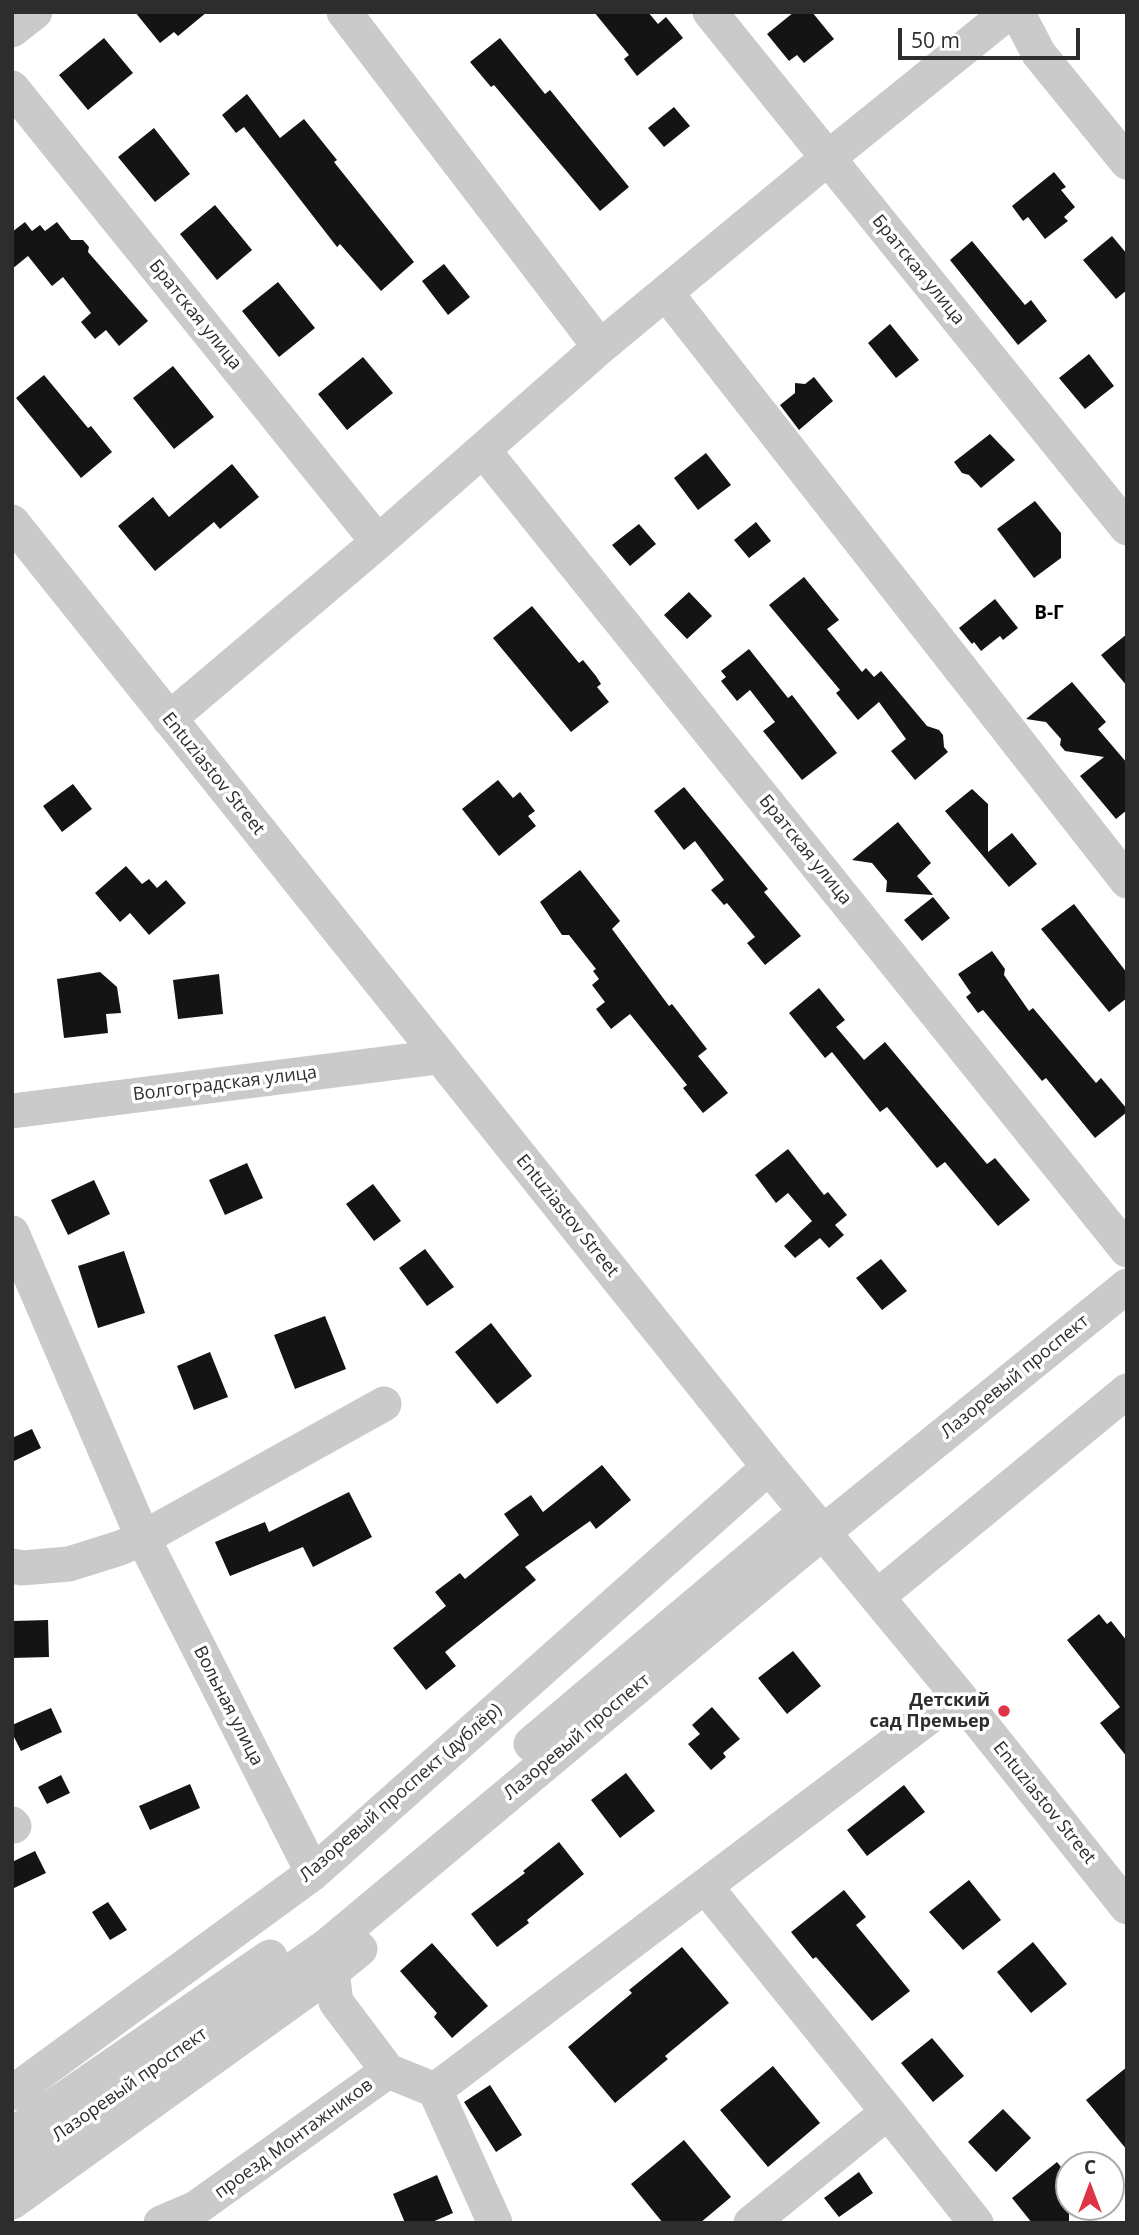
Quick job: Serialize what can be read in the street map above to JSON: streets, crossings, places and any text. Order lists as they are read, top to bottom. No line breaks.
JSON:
{"streets":{"street":["Братская улица","Entuziastov Street","Волгоградская улица","Лазоревый проспект","Вольная улица","Лазоревый проспект (дублёр)","проезд Монтажников"]},"crossings":[["Entuziastov Street","Волгоградская улица"],["Entuziastov Street","Лазоревый проспект"],["Entuziastov Street","Лазоревый проспект (дублёр)"],["Вольная улица","Лазоревый проспект (дублёр)"]],"districts":["В-Г"],"places":["Детский сад Премьер"],"scale_bar":"50 m","north":"top"}
